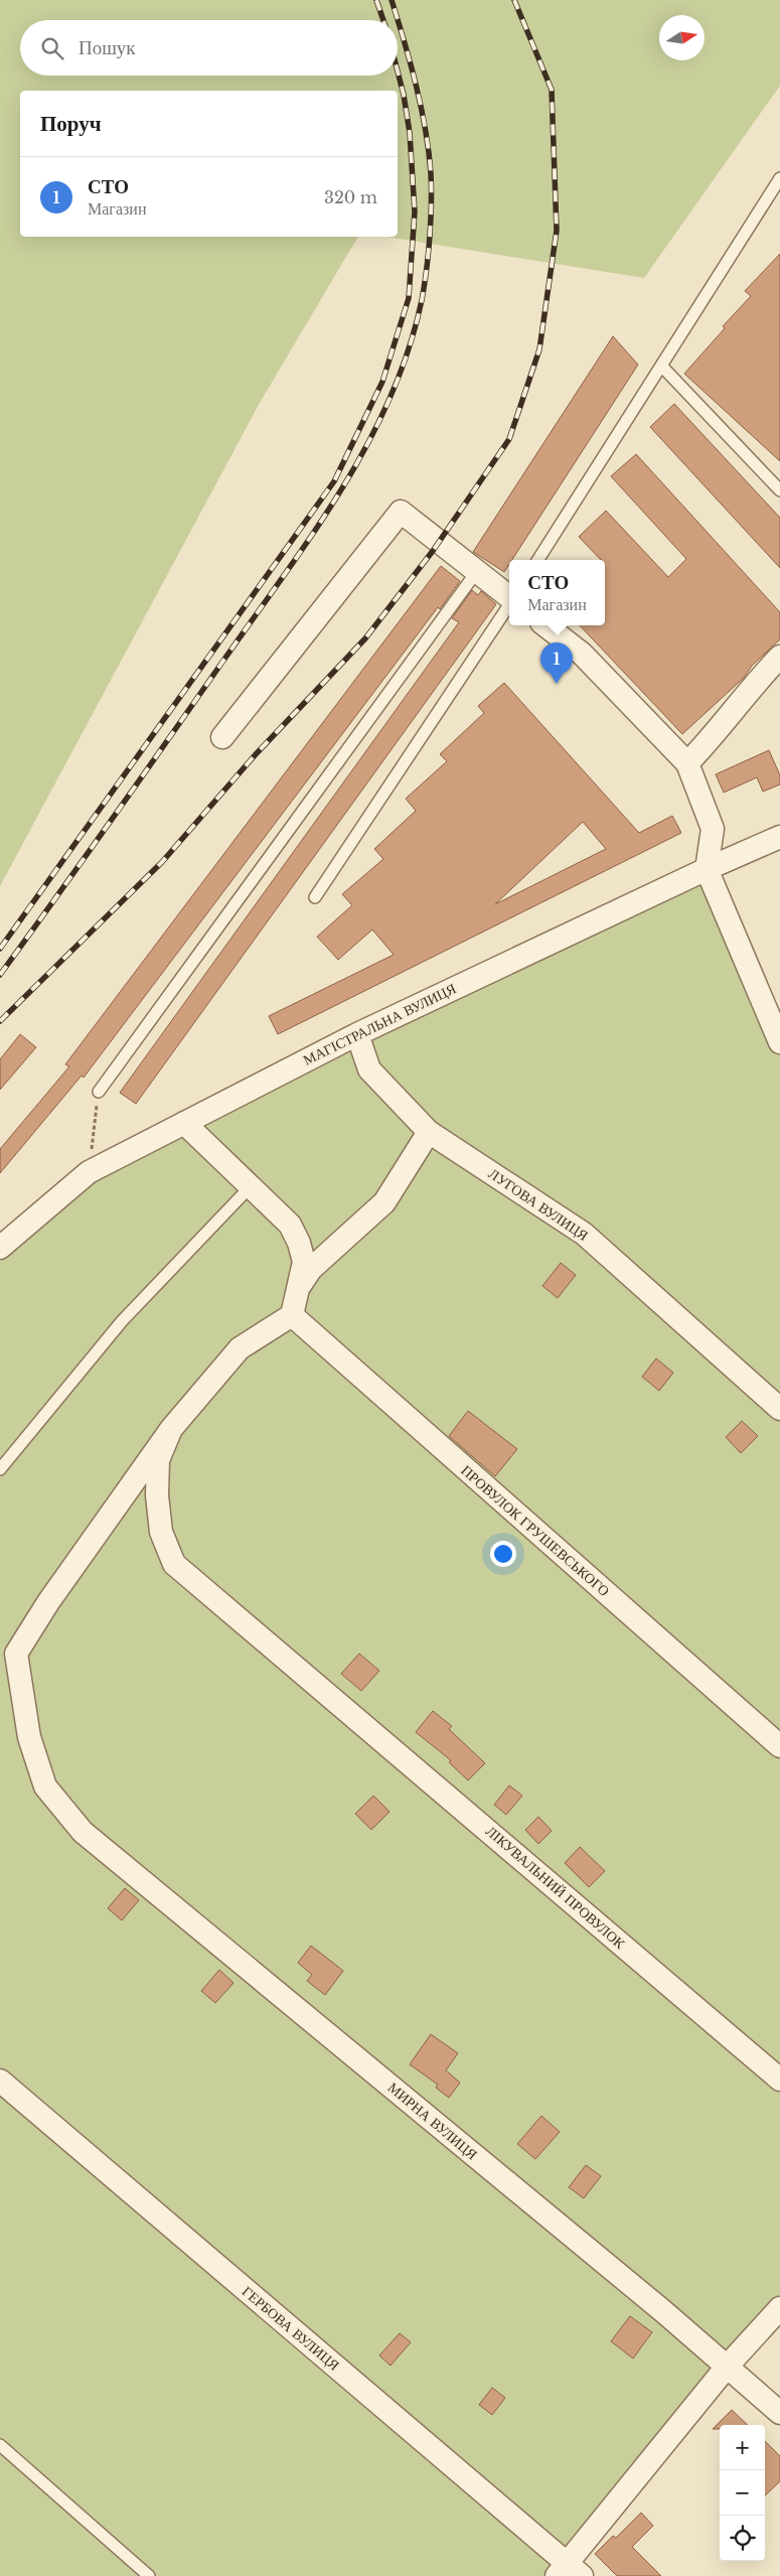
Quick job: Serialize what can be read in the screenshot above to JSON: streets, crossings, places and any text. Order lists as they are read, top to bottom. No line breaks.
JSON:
{"streets":{"street":["МАГІСТРАЛЬНА ВУЛИЦЯ","ЛУГОВА ВУЛИЦЯ","ПРОВУЛОК ГРУШЕВСЬКОГО","ЛІКУВАЛЬНИЙ ПРОВУЛОК","МИРНА ВУЛИЦЯ","ГЕРБОВА ВУЛИЦЯ"]},"crossings":[["МАГІСТРАЛЬНА ВУЛИЦЯ","ЛУГОВА ВУЛИЦЯ"],["ЛІКУВАЛЬНИЙ ПРОВУЛОК","МИРНА ВУЛИЦЯ"]],"north":"right","page":{"search":"Пошук","heading":"Поруч","list":[{"mark":"1","name":"СТО","note":"Магазин","value":"320 m"}],"popup":["СТО","Магазин"],"pins":"1","map_buttons":["+","−"]}}
